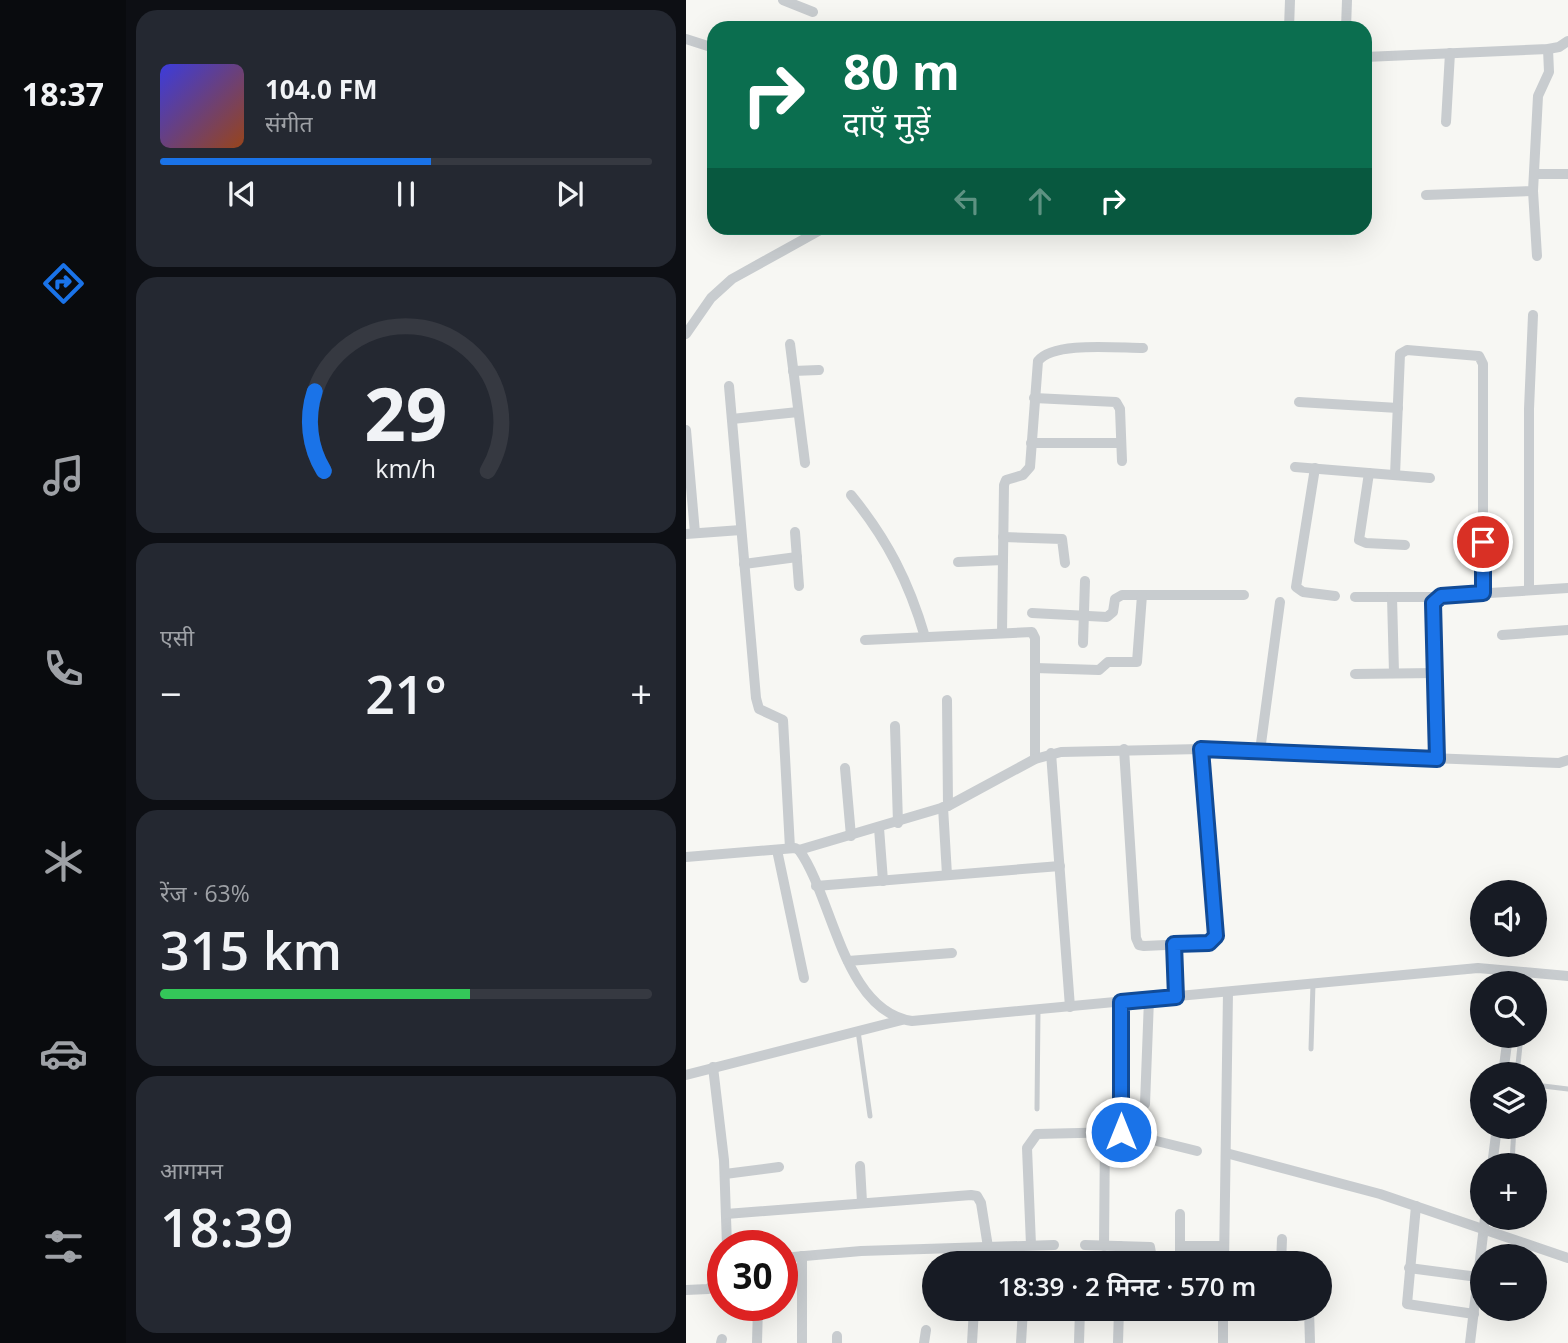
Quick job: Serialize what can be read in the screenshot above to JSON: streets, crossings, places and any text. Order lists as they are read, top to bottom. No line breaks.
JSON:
{"page":{"tabs":"18:37","turn":["80 m","दाएँ मुड़ें"],"song":["104.0 FM","संगीत"],"tile":["एसी",["रेंज · 63%","315 km"],["आगमन","18:39"]],"heat":["−","21°","+"],"map_buttons":["+","−"],"limit":"30","trip":"18:39 · 2 मिनट · 570 m","gauge":["29","km/h"]}}
